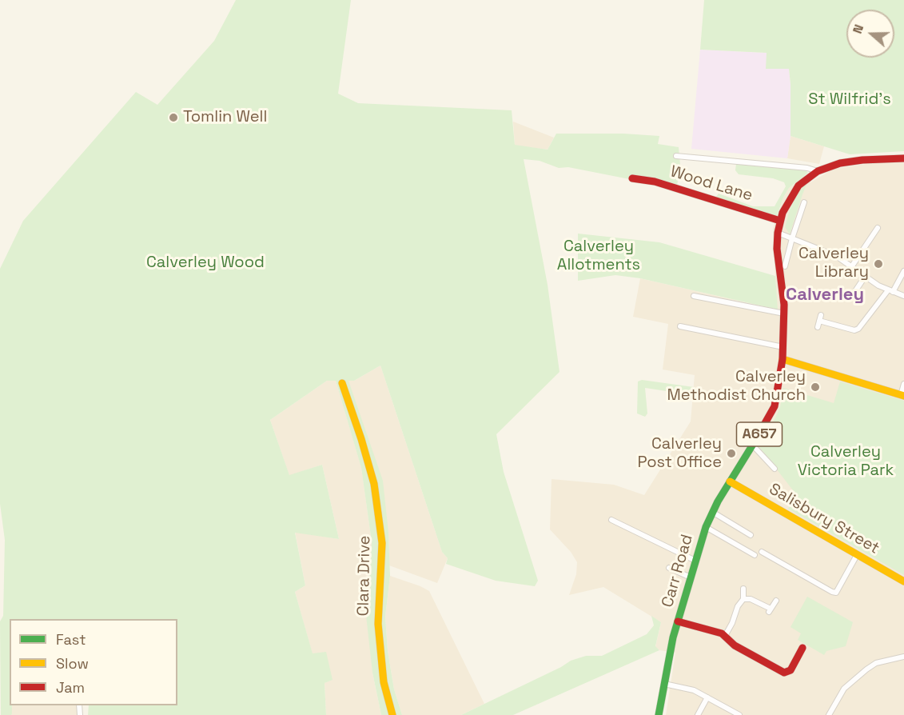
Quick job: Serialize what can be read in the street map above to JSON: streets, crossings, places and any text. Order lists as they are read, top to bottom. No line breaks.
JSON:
{"streets":{"street":["Wood Lane","A657","Salisbury Street","Carr Road","Clara Drive"]},"crossings":[["Wood Lane","Carr Road"],["A657","Carr Road"],["Salisbury Street","Carr Road"]],"districts":["Calverley"],"parks":["St Wilfrid's","Calverley Allotments","Calverley Wood","Calverley Victoria Park"],"places":["Tomlin Well","Calverley Library","Calverley Methodist Church","Calverley Post Office"],"legend":["Fast","Slow","Jam"],"north":"left"}
